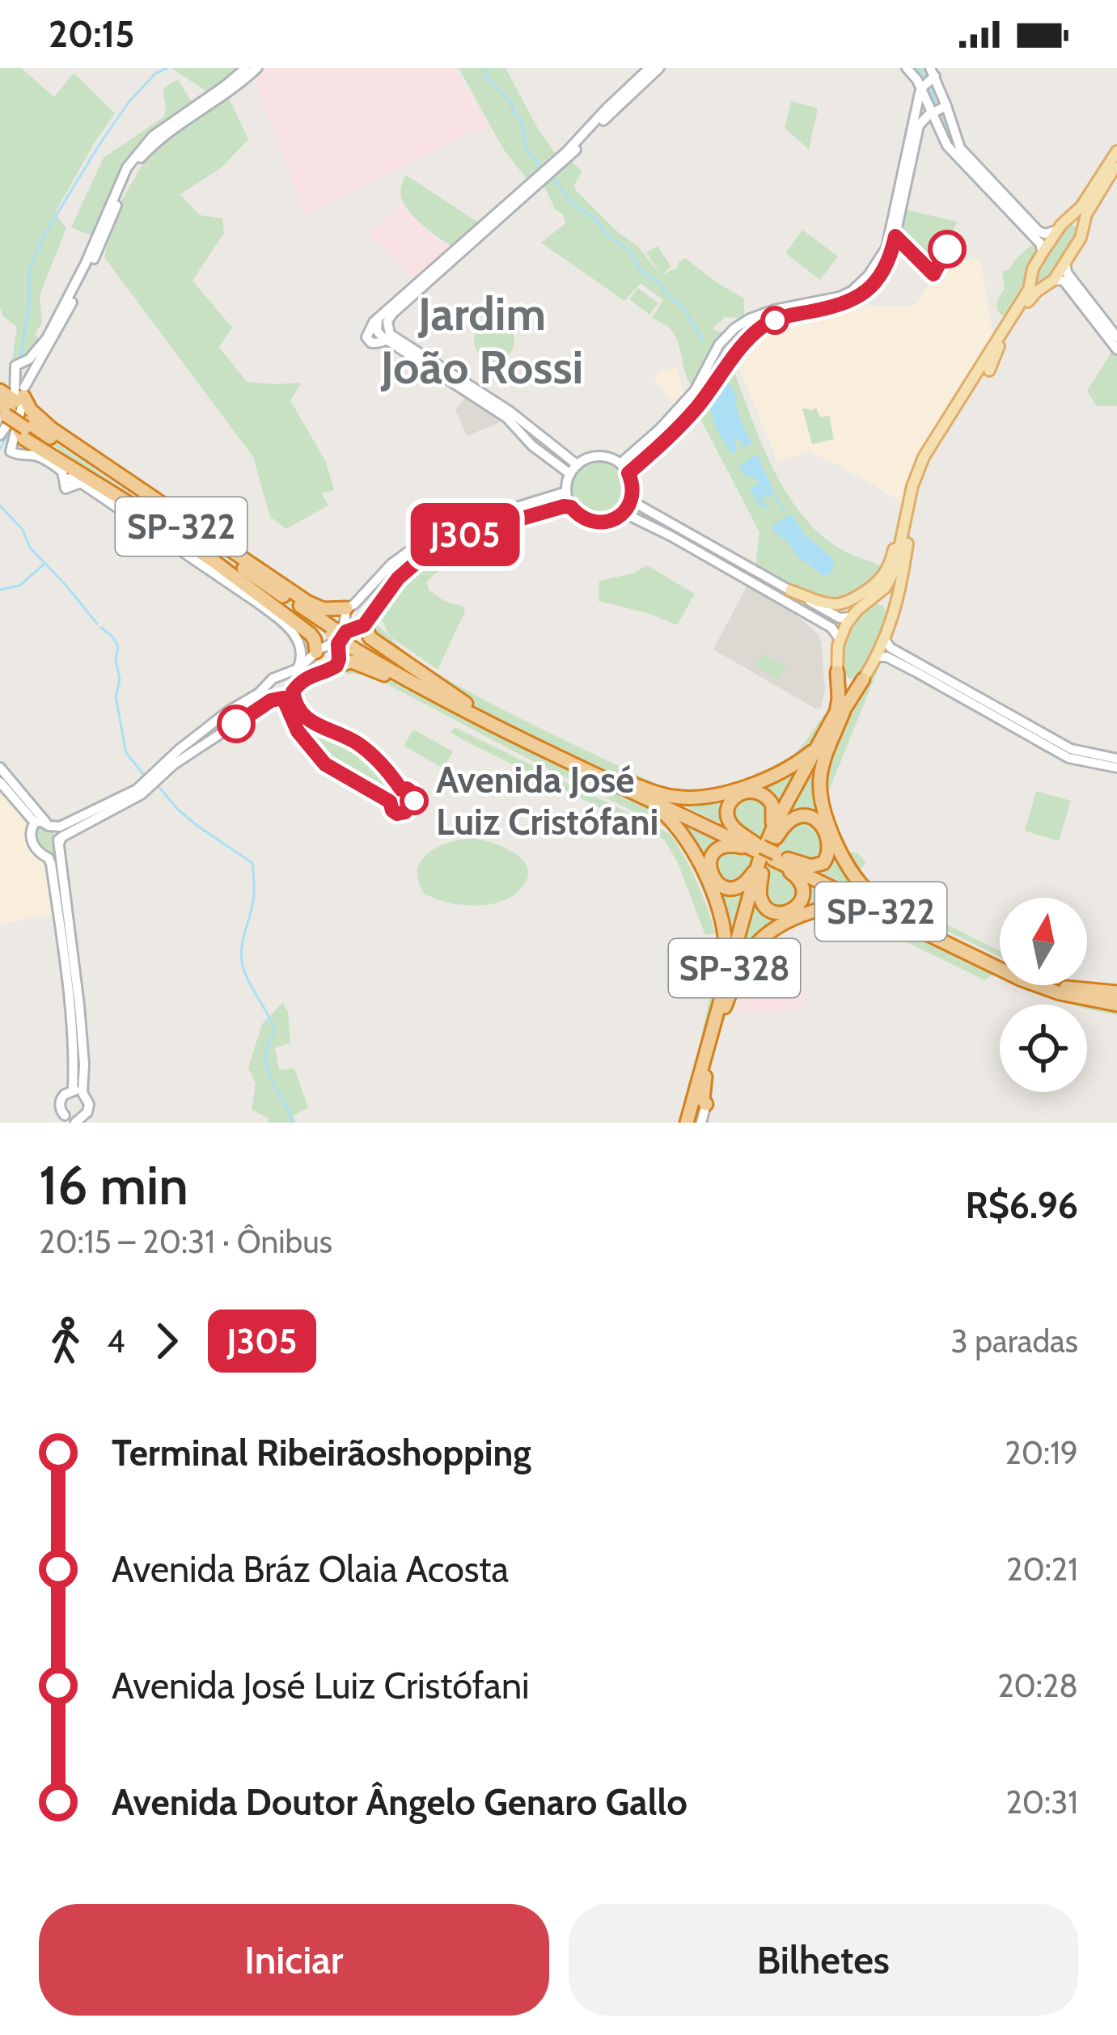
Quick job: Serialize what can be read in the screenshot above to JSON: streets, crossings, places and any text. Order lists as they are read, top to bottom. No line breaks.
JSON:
{"streets":{"highway":["SP-322","SP-328"]},"crossings":[["SP-322","SP-328"]],"districts":["Jardim João Rossi"],"places":["Avenida José Luiz Cristófani"],"lines":["bus line J305"],"north":"top","page":{"status":"20:15","on_map":"J305","heading":["16 min","20:15 – 20:31 · Ônibus","R$6.96"],"legs":["4","J305","3 paradas"],"list":[{"name":"Terminal Ribeirãoshopping","value":"20:19"},{"name":"Avenida Bráz Olaia Acosta","value":"20:21"},{"name":"Avenida José Luiz Cristófani","value":"20:28"},{"name":"Avenida Doutor Ângelo Genaro Gallo","value":"20:31"}],"buttons":["Iniciar","Bilhetes"]}}
